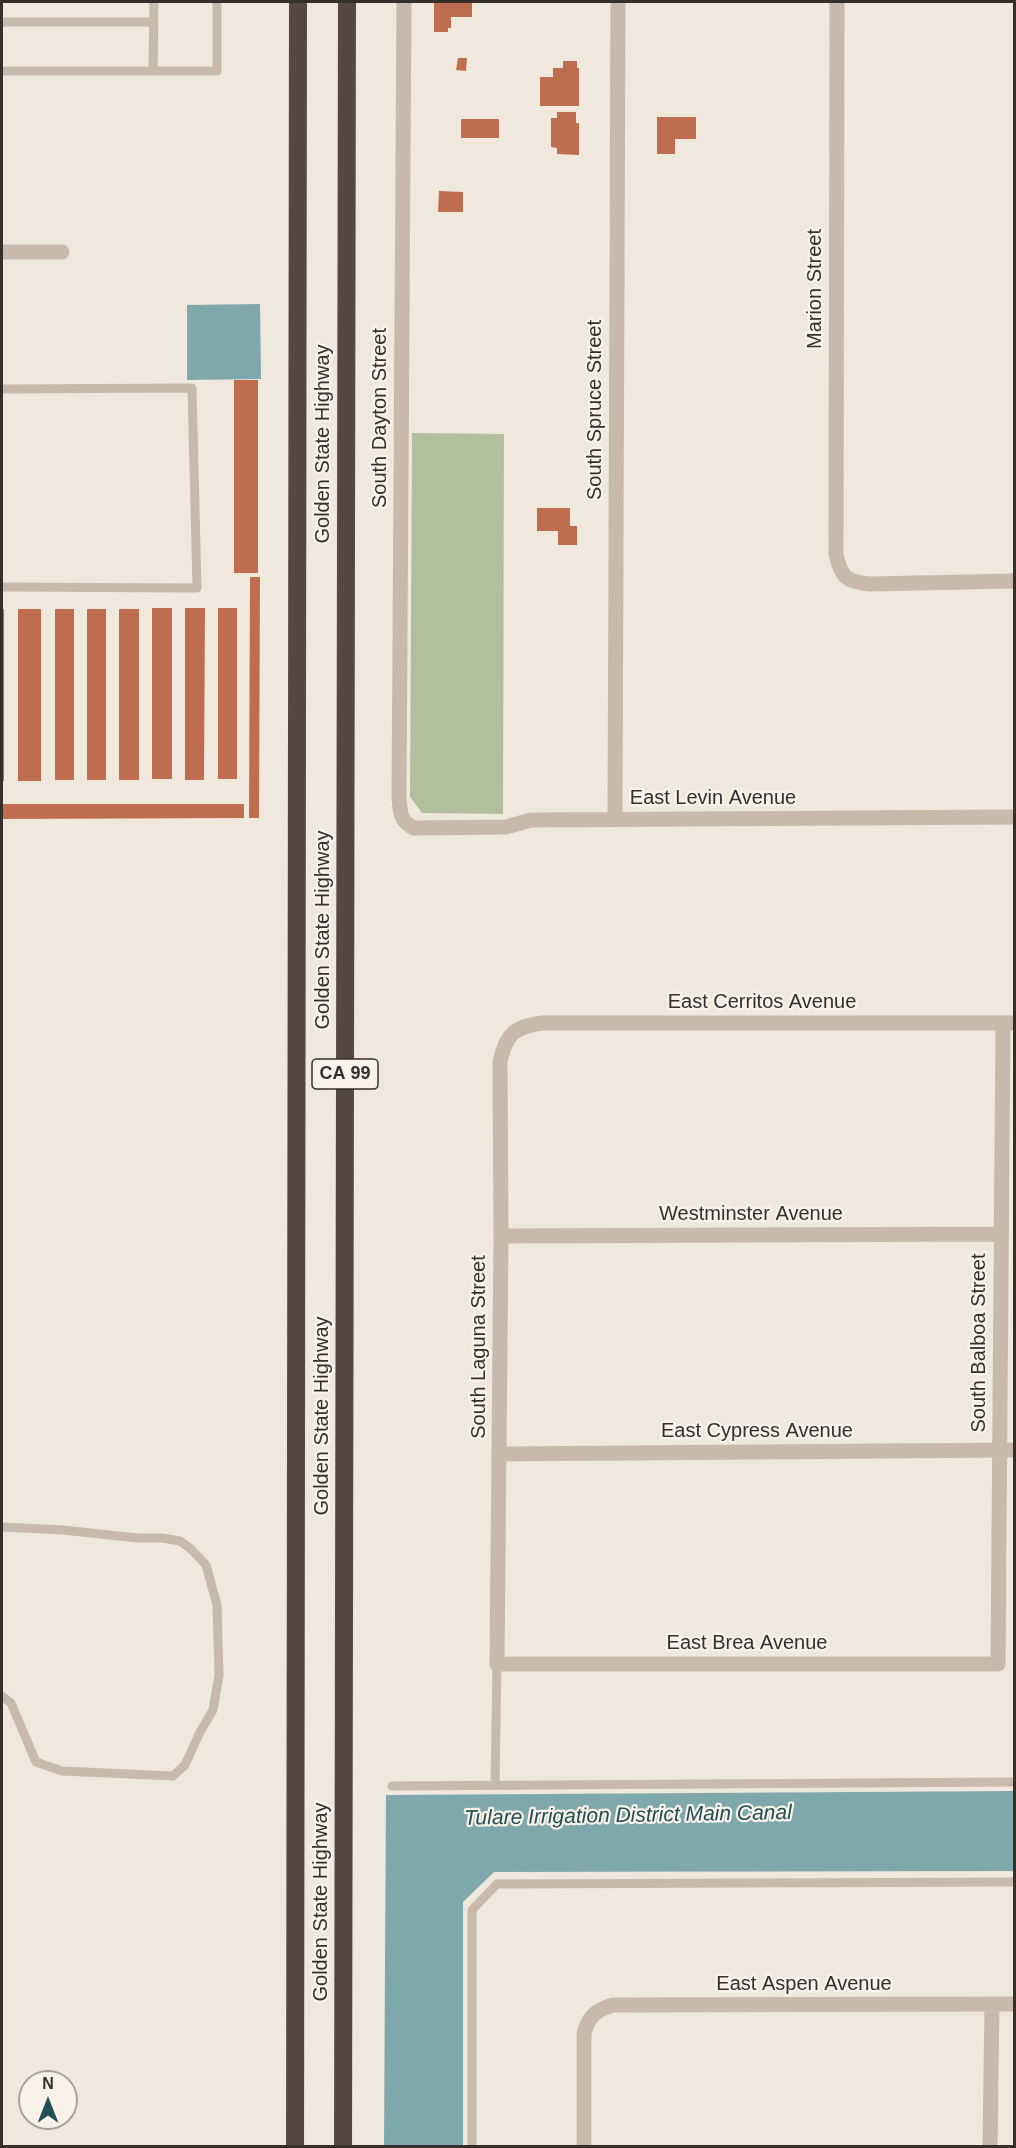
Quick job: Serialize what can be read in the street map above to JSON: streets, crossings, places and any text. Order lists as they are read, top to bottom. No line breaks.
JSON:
{"streets":{"highway":["Golden State Highway","CA 99"],"street":["Marion Street","South Spruce Street","South Dayton Street","East Levin Avenue","East Cerritos Avenue","Westminster Avenue","South Balboa Street","South Laguna Street","East Cypress Avenue","East Brea Avenue","East Aspen Avenue"]},"crossings":[["South Spruce Street","East Levin Avenue"],["South Dayton Street","East Levin Avenue"],["East Cerritos Avenue","South Balboa Street"],["East Cerritos Avenue","South Laguna Street"],["Westminster Avenue","South Balboa Street"],["Westminster Avenue","South Laguna Street"],["South Balboa Street","East Cypress Avenue"],["South Balboa Street","East Brea Avenue"],["South Laguna Street","East Cypress Avenue"],["South Laguna Street","East Brea Avenue"]],"water":["Tulare Irrigation District Main Canal"],"north":"top"}
